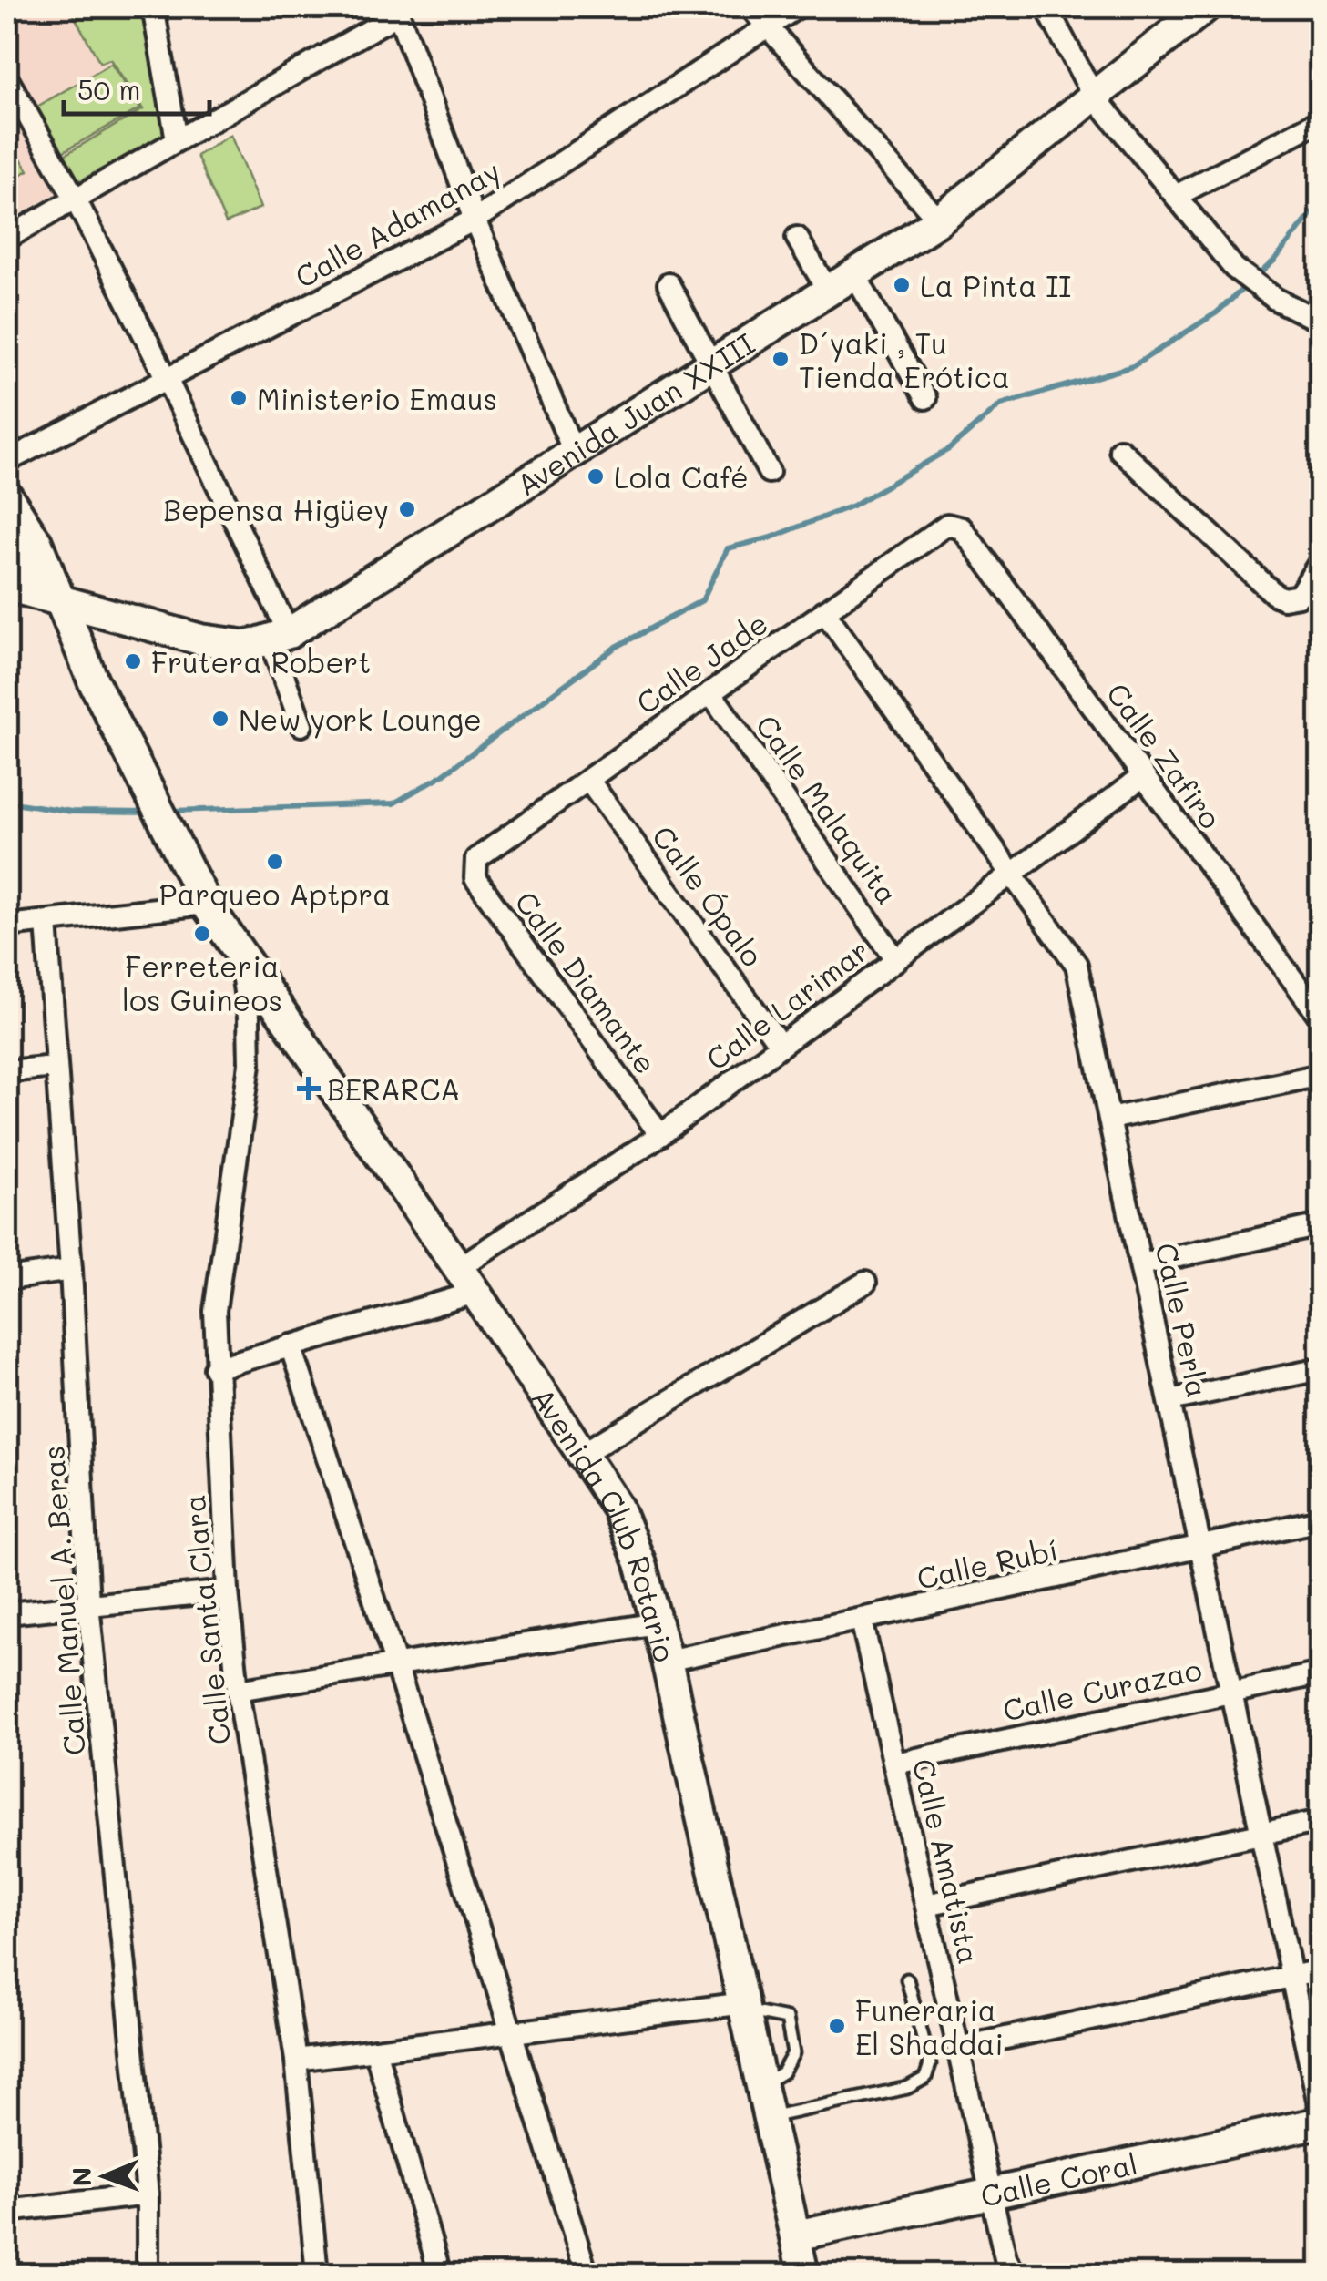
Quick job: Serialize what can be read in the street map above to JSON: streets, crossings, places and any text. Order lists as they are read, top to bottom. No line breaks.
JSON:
{"streets":{"main road":["Avenida Juan XXIII","Avenida Club Rotario","Calle Coral"],"street":["Calle Adamanay","Calle Jade","Calle Zafiro","Calle Malaquita","Calle Ópalo","Calle Diamante","Calle Larimar","Calle Perla","Calle Rubí","Calle Manuel A. Beras","Calle Santa Clara","Calle Curazao","Calle Amatista"]},"crossings":[["Avenida Juan XXIII","Avenida Club Rotario"],["Calle Jade","Calle Zafiro"],["Calle Jade","Calle Malaquita"],["Calle Jade","Calle Ópalo"],["Calle Jade","Calle Diamante"],["Calle Jade","Calle Perla"],["Calle Zafiro","Calle Larimar"],["Calle Malaquita","Calle Larimar"],["Calle Ópalo","Calle Larimar"],["Calle Diamante","Calle Larimar"],["Calle Larimar","Calle Perla"],["Calle Larimar","Avenida Club Rotario"],["Calle Perla","Calle Rubí"],["Calle Perla","Calle Curazao"],["Avenida Club Rotario","Calle Rubí"],["Avenida Club Rotario","Calle Santa Clara"],["Avenida Club Rotario","Calle Coral"],["Calle Rubí","Calle Amatista"],["Calle Curazao","Calle Amatista"],["Calle Amatista","Calle Coral"]],"places":{"other":["La Pinta II","D´yaki , Tu Tienda Erótica","Ministerio Emaus","Lola Café","Bepensa Higüey","Frutera Robert","New york Lounge","Parqueo Aptpra","Ferreteria los Guineos","Funeraria El Shaddai"],"health":["BERARCA"]},"scale_bar":"50 m","north":"left"}
